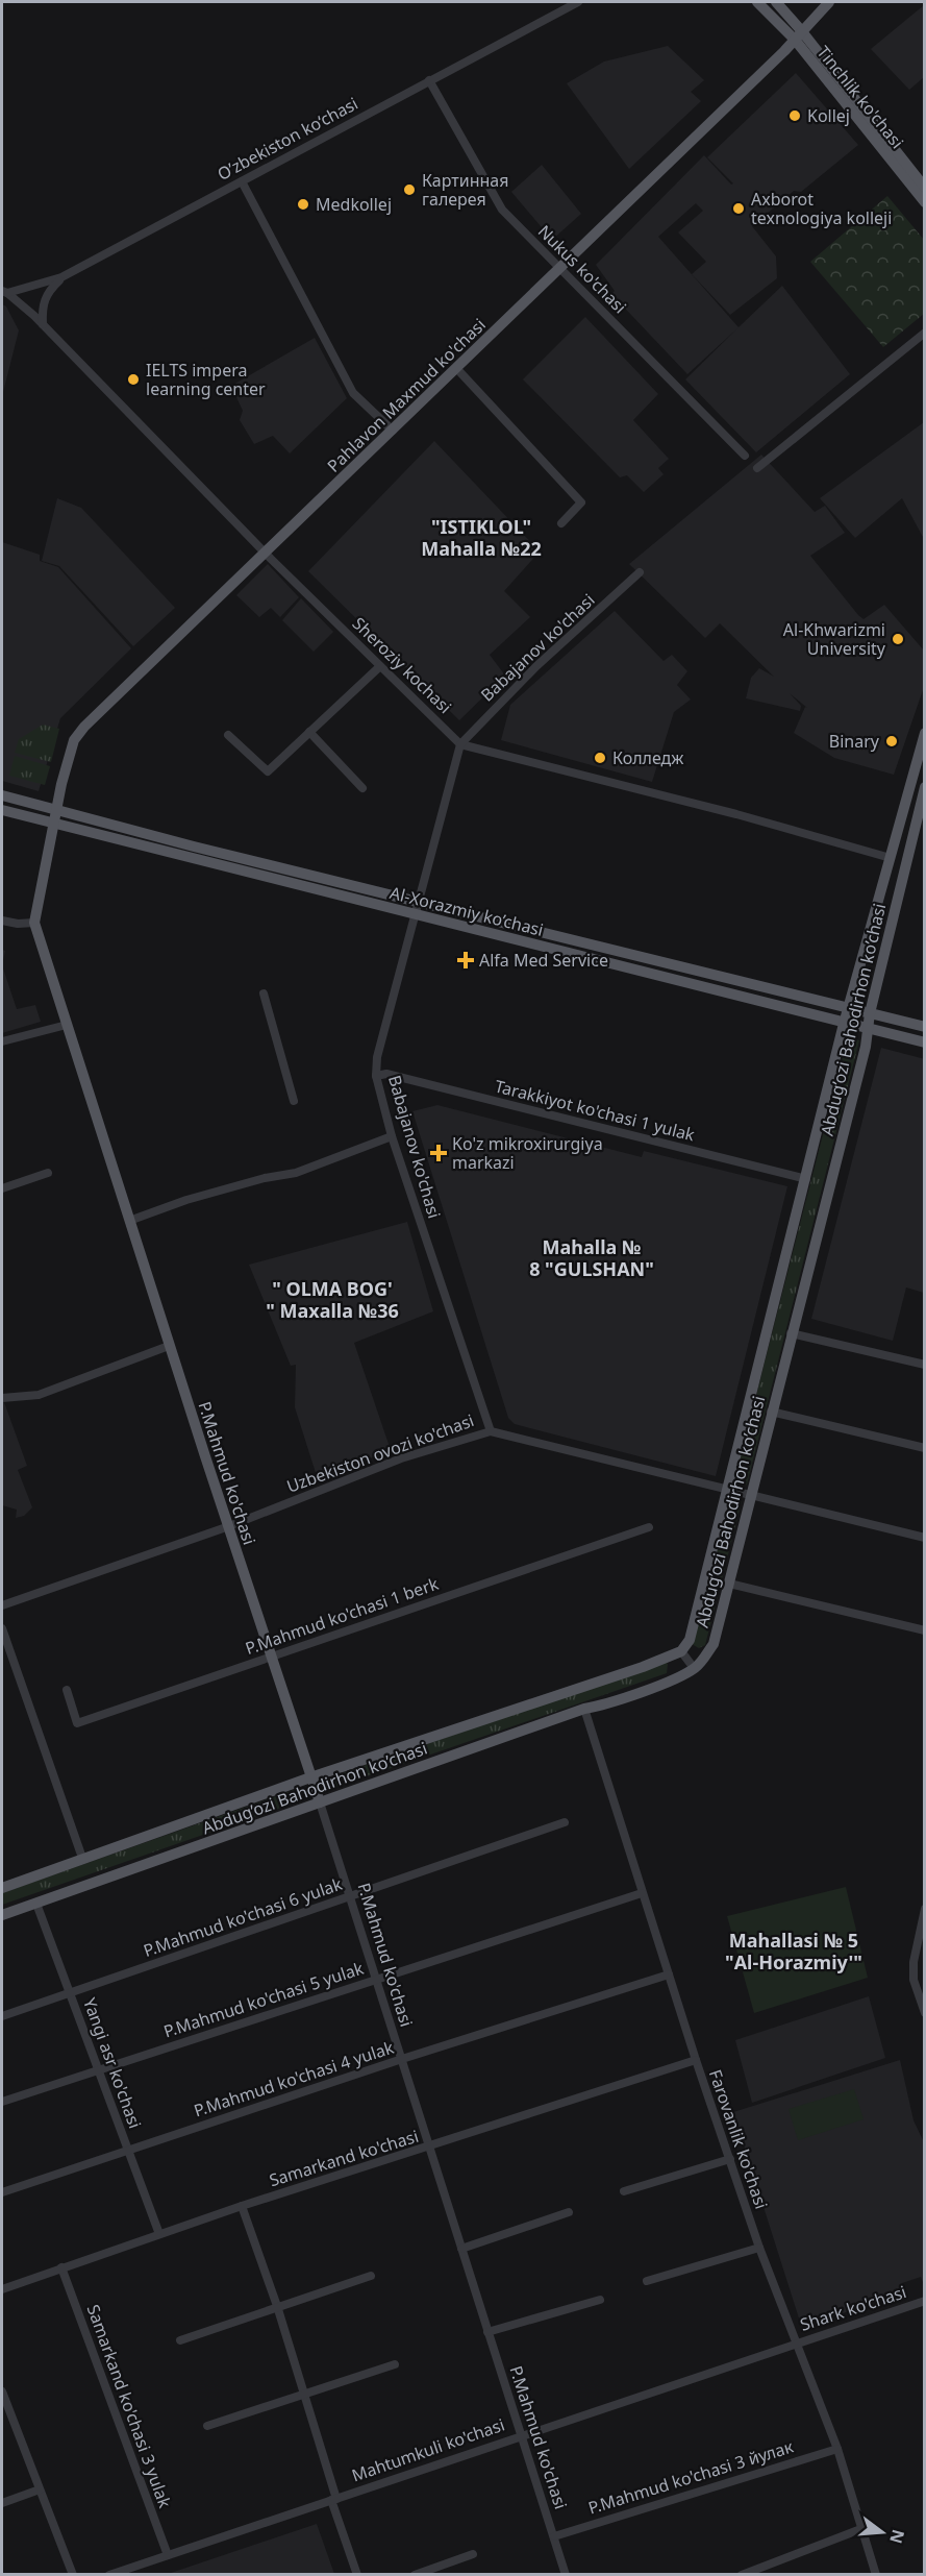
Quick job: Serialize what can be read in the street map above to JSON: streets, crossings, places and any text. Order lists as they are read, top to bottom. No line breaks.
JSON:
{"streets":{"main road":["Tinchlik ko'chasi","Pahlavon Maxmud ko'chasi","Al-Xorazmiy ko’chasi","Abdug’ozi Bahodirhon ko’chasi","P.Mahmud ko'chasi"],"street":["O’zbekiston ko‘chasi","Nukus ko'chasi","Babajanov ko'chasi","Sheroziy kochasi","Tarakkiyot ko'chasi 1 yulak","Uzbekiston ovozi ko'chasi","P.Mahmud ko'chasi 1 berk","P.Mahmud ko'chasi 6 yulak","P.Mahmud ko'chasi 5 yulak","Yangi asr ko'chasi","P.Mahmud ko'chasi 4 yulak","Farovanlik ko'chasi","Samarkand ko'chasi","Shark ko'chasi","Samarkand ko'chasi 3 yulak","Mahtumkuli ko'chasi","P.Mahmud ko'chasi 3 йулак"]},"crossings":[["Tinchlik ko'chasi","Pahlavon Maxmud ko'chasi"],["O’zbekiston ko‘chasi","Nukus ko'chasi"],["O’zbekiston ko‘chasi","Sheroziy kochasi"],["Nukus ko'chasi","Pahlavon Maxmud ko'chasi"],["Pahlavon Maxmud ko'chasi","Sheroziy kochasi"],["Pahlavon Maxmud ko'chasi","Al-Xorazmiy ko’chasi"],["Pahlavon Maxmud ko'chasi","P.Mahmud ko'chasi"],["Babajanov ko'chasi","Sheroziy kochasi"],["Babajanov ko'chasi","Al-Xorazmiy ko’chasi"],["Babajanov ko'chasi","Tarakkiyot ko'chasi 1 yulak"],["Babajanov ko'chasi","Uzbekiston ovozi ko'chasi"],["Al-Xorazmiy ko’chasi","Abdug’ozi Bahodirhon ko’chasi"],["Abdug’ozi Bahodirhon ko’chasi","Tarakkiyot ko'chasi 1 yulak"],["Abdug’ozi Bahodirhon ko’chasi","Uzbekiston ovozi ko'chasi"],["Abdug’ozi Bahodirhon ko’chasi","P.Mahmud ko'chasi"],["Abdug’ozi Bahodirhon ko’chasi","Yangi asr ko'chasi"],["Abdug’ozi Bahodirhon ko’chasi","Farovanlik ko'chasi"],["Uzbekiston ovozi ko'chasi","P.Mahmud ko'chasi"],["P.Mahmud ko'chasi","P.Mahmud ko'chasi 1 berk"],["P.Mahmud ko'chasi","P.Mahmud ko'chasi 6 yulak"],["P.Mahmud ko'chasi","P.Mahmud ko'chasi 5 yulak"],["P.Mahmud ko'chasi","P.Mahmud ko'chasi 4 yulak"],["P.Mahmud ko'chasi","Samarkand ko'chasi"],["P.Mahmud ko'chasi","Mahtumkuli ko'chasi"],["P.Mahmud ko'chasi","P.Mahmud ko'chasi 3 йулак"],["P.Mahmud ko'chasi 6 yulak","Yangi asr ko'chasi"],["P.Mahmud ko'chasi 5 yulak","Yangi asr ko'chasi"],["P.Mahmud ko'chasi 5 yulak","Farovanlik ko'chasi"],["Yangi asr ko'chasi","P.Mahmud ko'chasi 4 yulak"],["Yangi asr ko'chasi","Samarkand ko'chasi"],["P.Mahmud ko'chasi 4 yulak","Farovanlik ko'chasi"],["Farovanlik ko'chasi","Samarkand ko'chasi"],["Farovanlik ko'chasi","Shark ko'chasi"],["Farovanlik ko'chasi","Mahtumkuli ko'chasi"],["Farovanlik ko'chasi","P.Mahmud ko'chasi 3 йулак"],["Samarkand ko'chasi","Samarkand ko'chasi 3 yulak"],["Shark ko'chasi","Mahtumkuli ko'chasi"],["Samarkand ko'chasi 3 yulak","Mahtumkuli ko'chasi"]],"districts":["\"ISTIKLOL\" Mahalla №22","Mahalla № 8 \"GULSHAN\"","\" OLMA BOG' \" Maxalla №36","Mahallasi № 5 \"Аl-Horazmiy'\""],"places":{"other":["Kollej","Картинная галерея","Medkollej","Axborot texnologiya kolleji","IELTS impera learning center","Al-Khwarizmi University","Binary","Колледж"],"health":["Alfa Med Service","Ko'z mikroxirurgiya markazi"]},"north":"right"}
